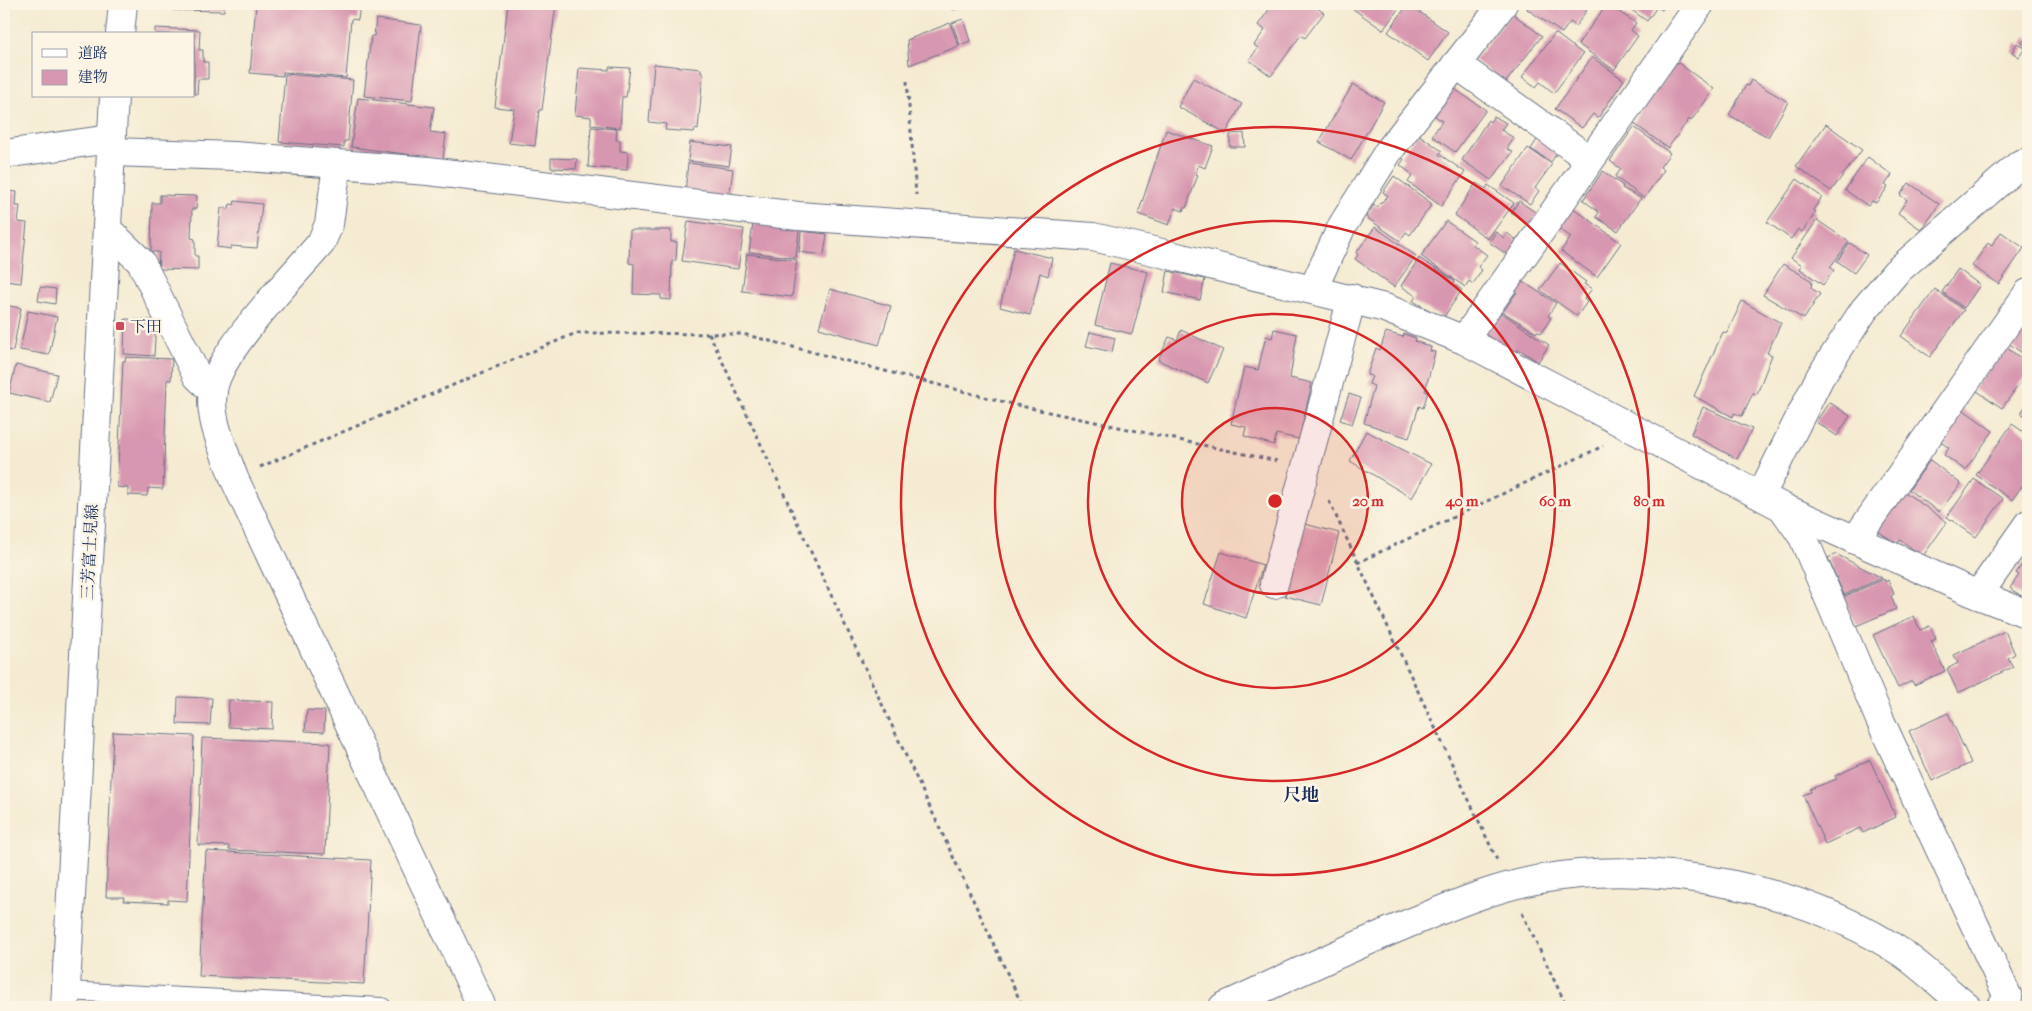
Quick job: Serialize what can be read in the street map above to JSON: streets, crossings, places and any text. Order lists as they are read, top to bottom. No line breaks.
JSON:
{"streets":{"street":["三芳富士見線"]},"districts":["尺地"],"places":{"transit":["下田"]},"legend":["道路","建物"],"rings":["20 m","40 m","60 m","80 m"]}
